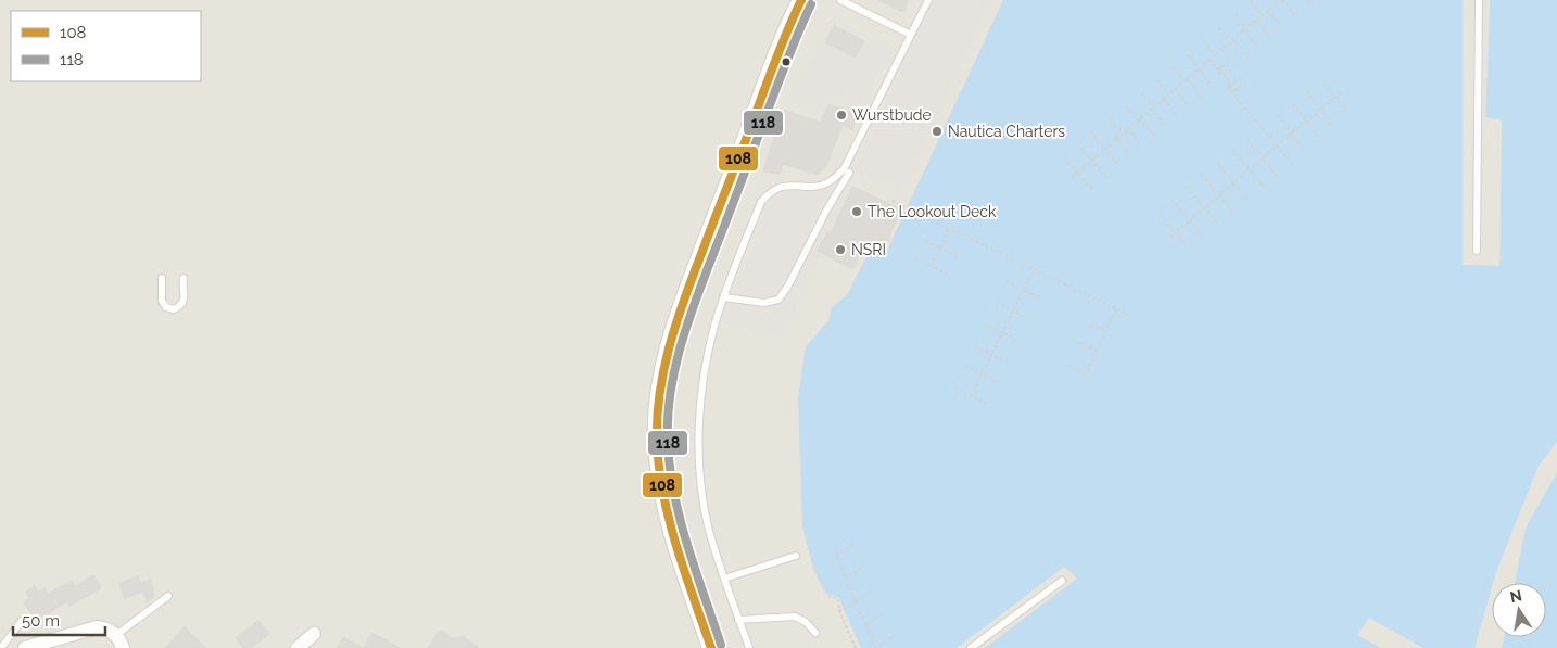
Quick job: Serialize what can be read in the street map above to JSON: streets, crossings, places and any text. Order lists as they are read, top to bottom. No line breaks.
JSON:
{"places":["Wurstbude","Nautica Charters","The Lookout Deck","NSRI"],"lines":["transit line 108","transit line 118"],"legend":["108","118"],"scale_bar":"50 m","north":"top"}
